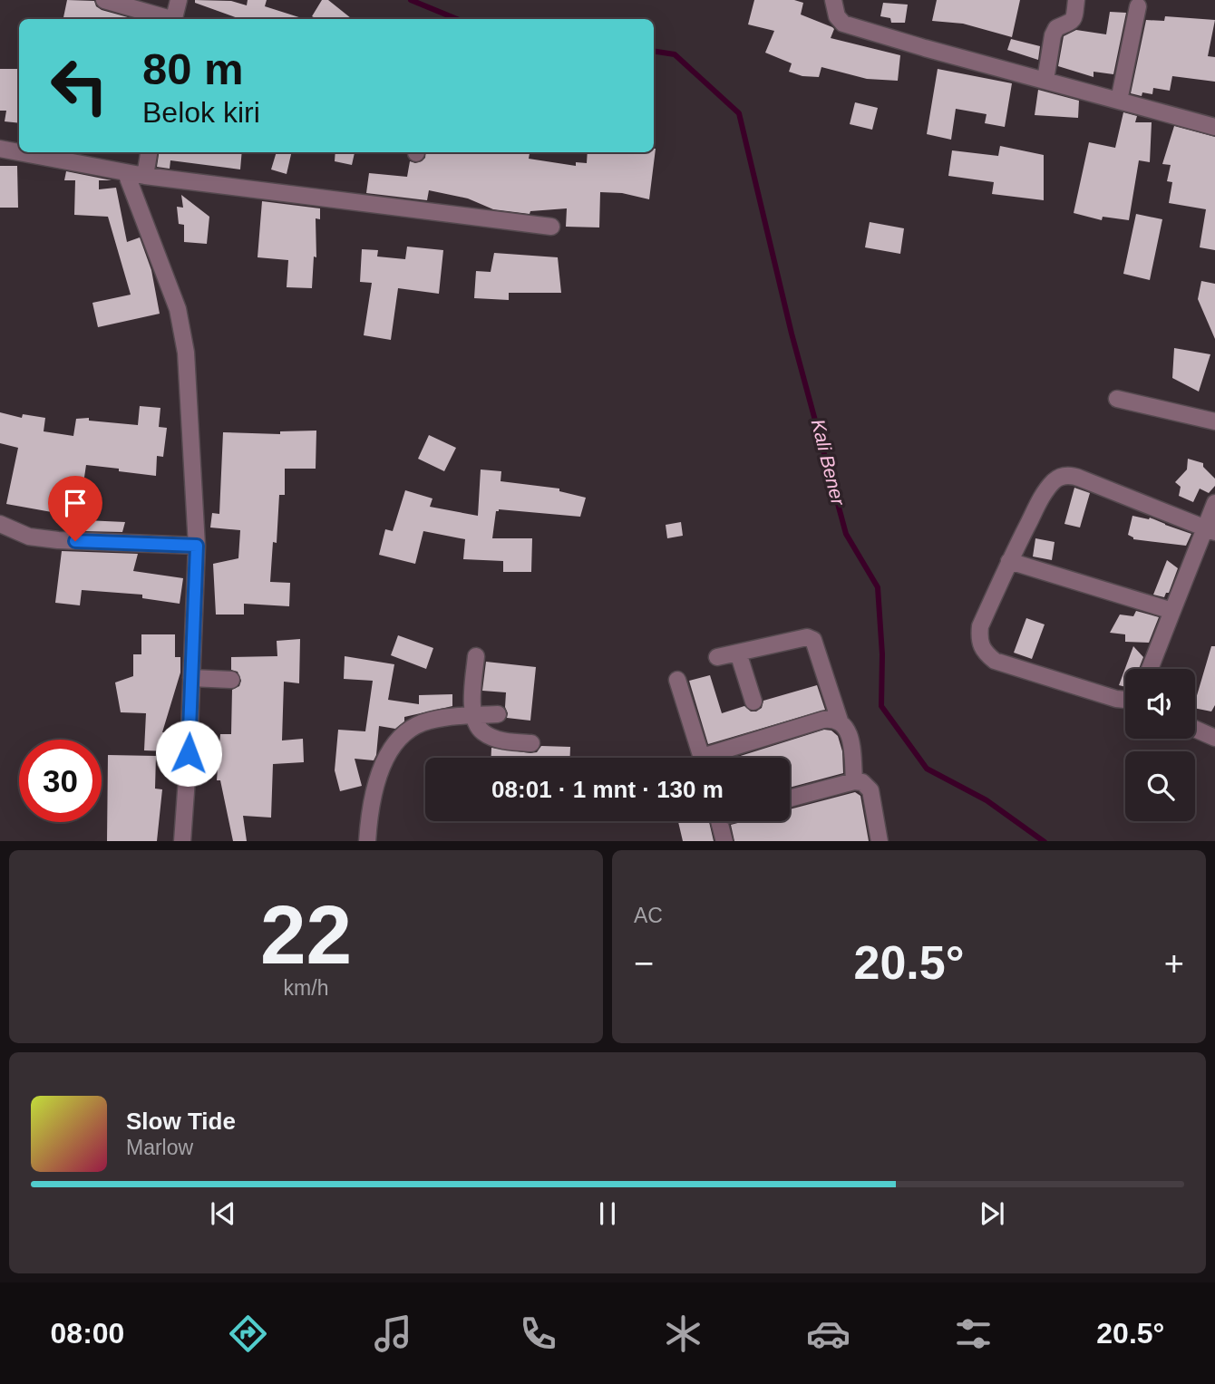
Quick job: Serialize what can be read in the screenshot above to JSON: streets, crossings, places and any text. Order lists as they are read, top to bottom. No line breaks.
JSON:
{"water":["Kali Bener"],"page":{"turn":["80 m","Belok kiri"],"limit":"30","trip":"08:01 · 1 mnt · 130 m","tile":[["22","km/h"],"AC"],"heat":["−","20.5°","+"],"song":["Slow Tide","Marlow"],"tabs":["08:00","20.5°"]}}
